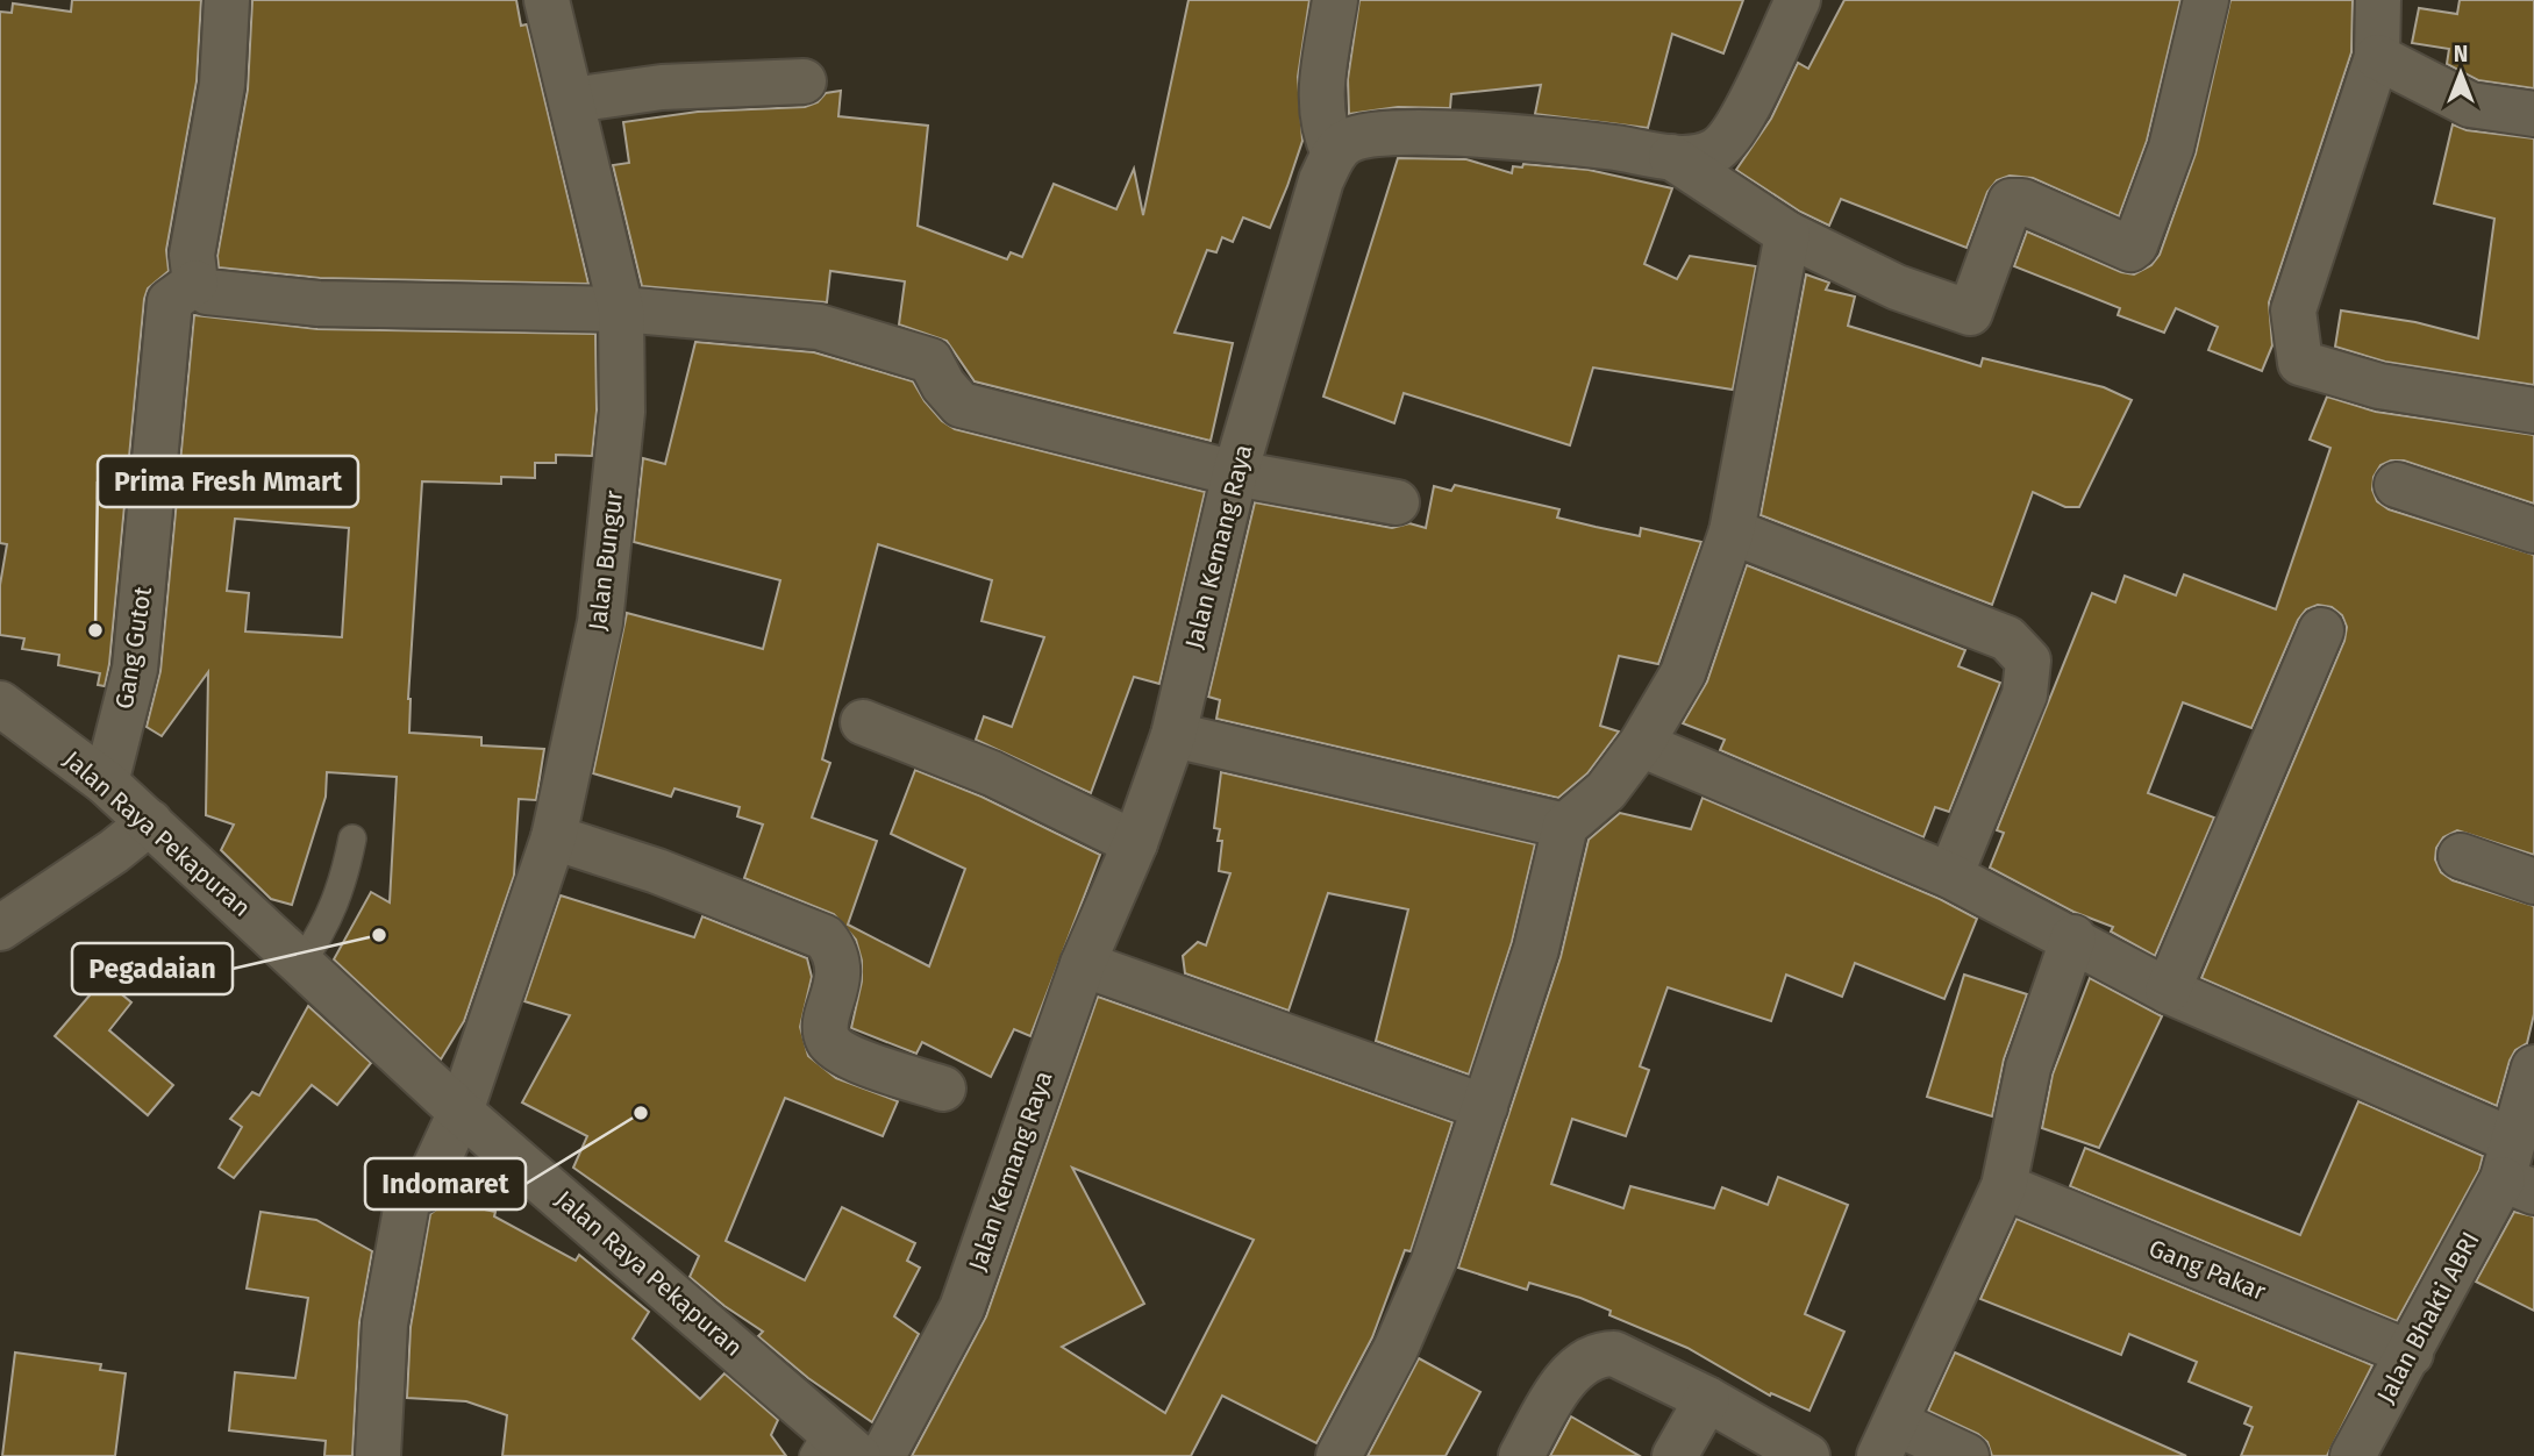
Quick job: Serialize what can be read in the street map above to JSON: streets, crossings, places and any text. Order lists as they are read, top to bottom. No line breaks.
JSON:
{"streets":{"street":["Jalan Kemang Raya","Jalan Bungur","Gang Gutot","Jalan Raya Pekapuran","Gang Pakar","Jalan Bhakti ABRI"]},"crossings":[["Jalan Bungur","Jalan Raya Pekapuran"],["Gang Gutot","Jalan Raya Pekapuran"],["Gang Pakar","Jalan Bhakti ABRI"]],"places":["Prima Fresh Mmart","Pegadaian","Indomaret"],"north":"top"}
